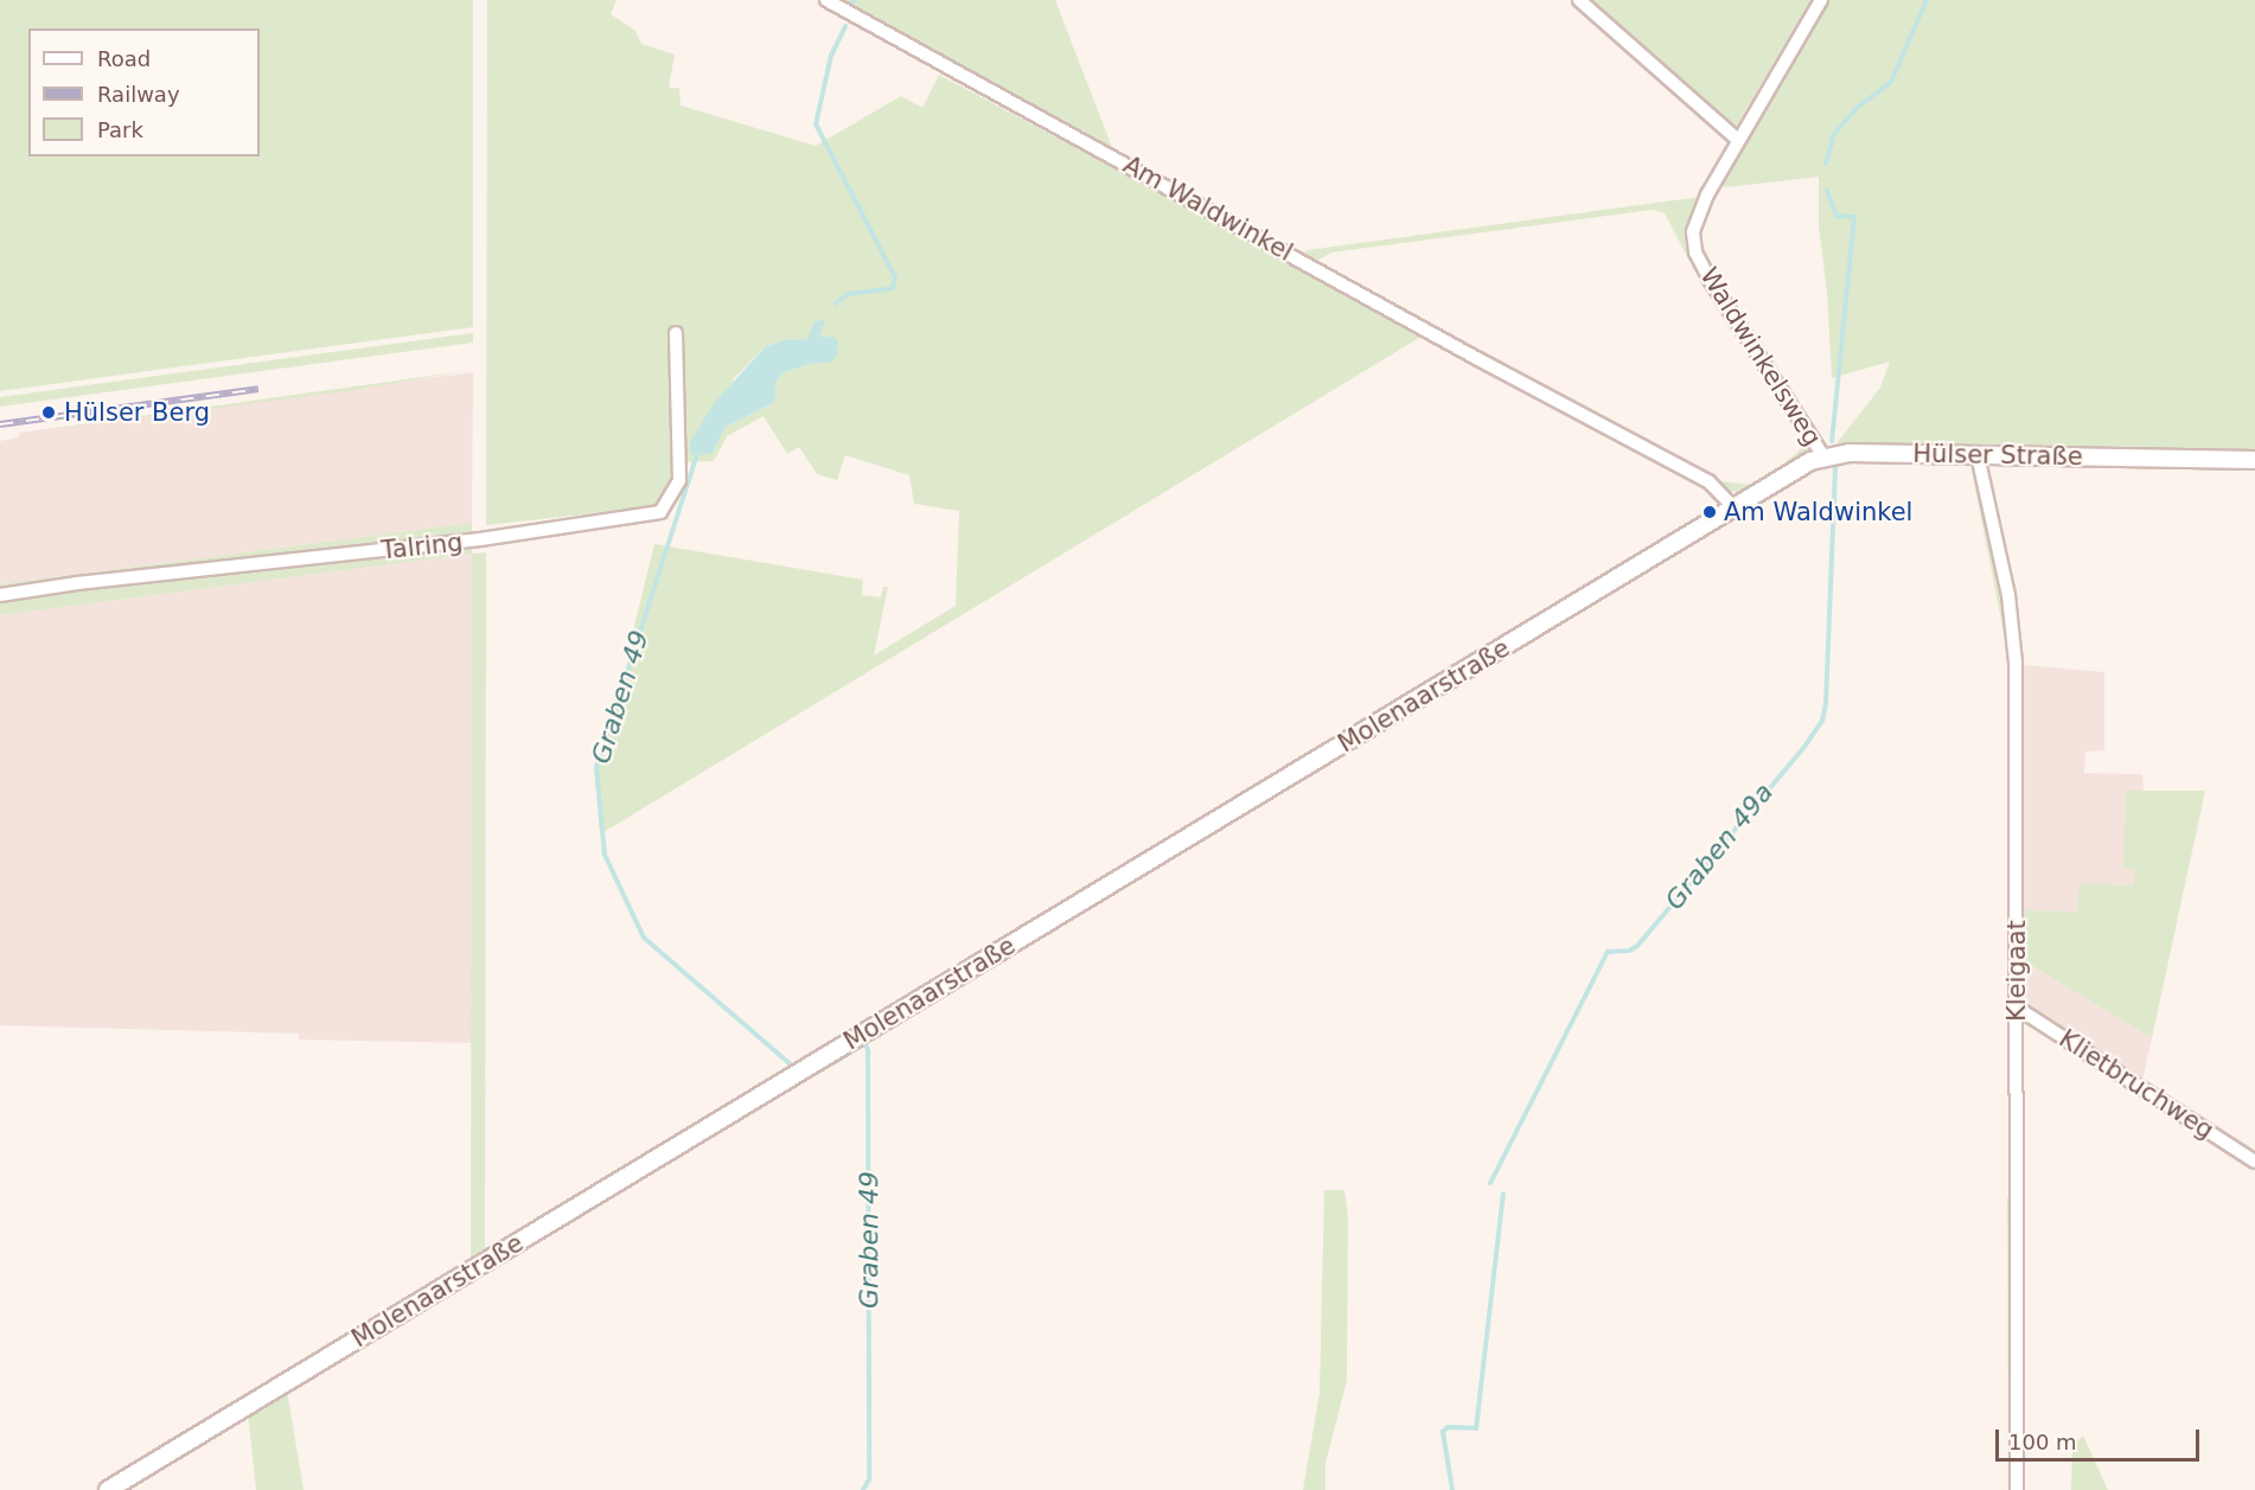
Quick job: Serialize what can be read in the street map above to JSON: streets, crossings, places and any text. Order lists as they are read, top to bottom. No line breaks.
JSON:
{"streets":{"street":["Am Waldwinkel","Waldwinkelsweg","Hülser Straße","Talring","Molenaarstraße","Kleigaat","Klietbruchweg"]},"crossings":[["Am Waldwinkel","Molenaarstraße"],["Waldwinkelsweg","Hülser Straße"],["Hülser Straße","Molenaarstraße"],["Hülser Straße","Kleigaat"],["Kleigaat","Klietbruchweg"]],"water":["Graben 49","Graben 49a"],"places":["Hülser Berg","Am Waldwinkel"],"legend":["Road","Railway","Park"],"scale_bar":"100 m"}
